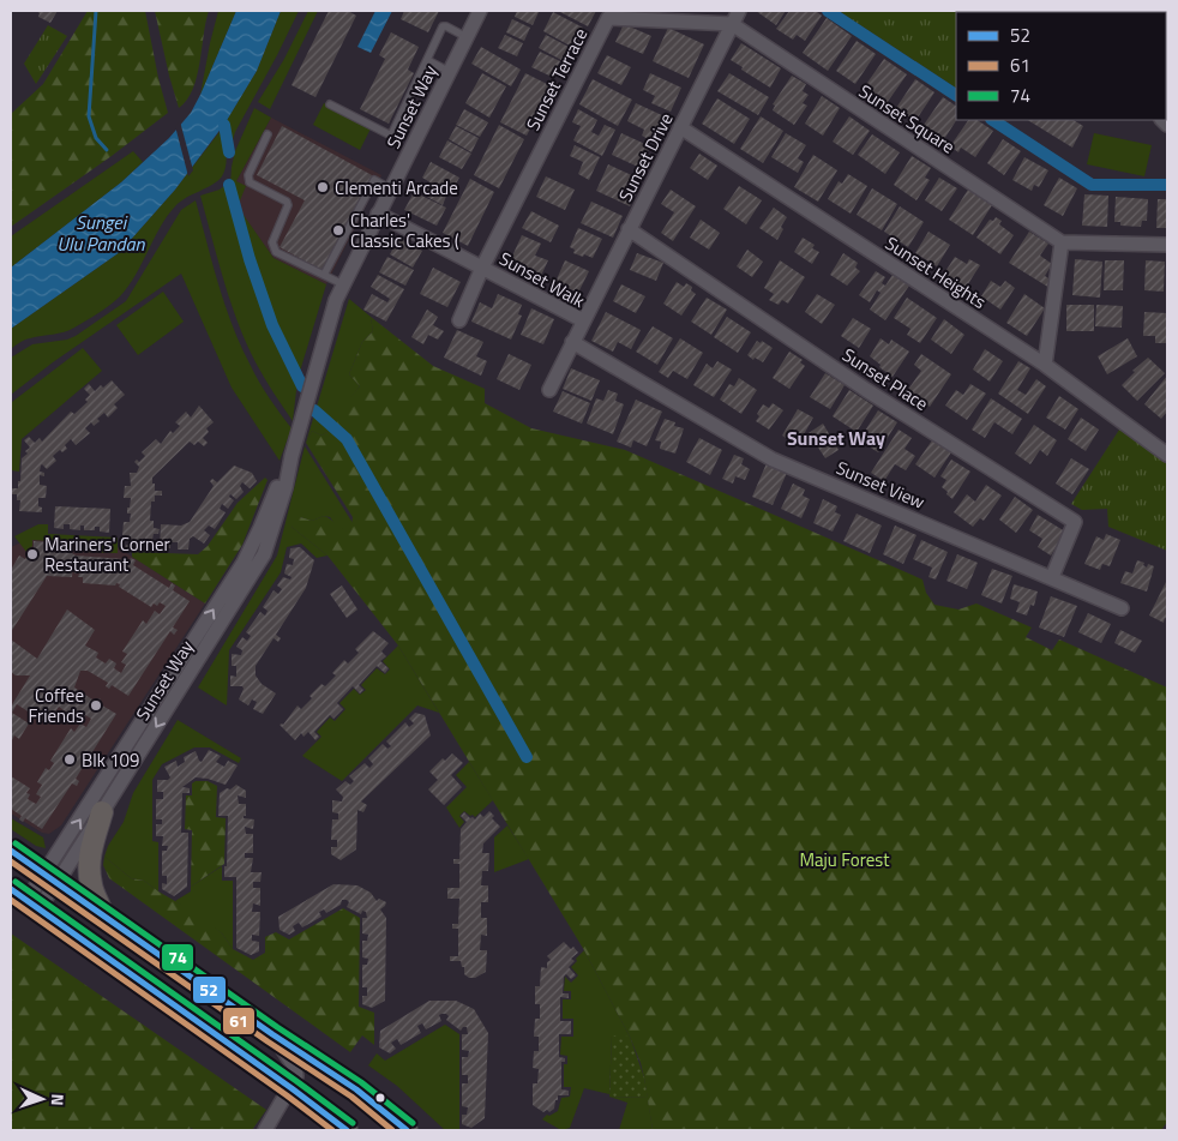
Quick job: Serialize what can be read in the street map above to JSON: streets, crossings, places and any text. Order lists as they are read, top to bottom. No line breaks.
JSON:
{"streets":{"street":["Sunset Terrace","Sunset Way","Sunset Square","Sunset Drive","Sunset Heights","Sunset Walk","Sunset Place","Sunset View"]},"crossings":[["Sunset Terrace","Sunset Square"],["Sunset Terrace","Sunset Drive"],["Sunset Terrace","Sunset Walk"],["Sunset Way","Sunset Walk"],["Sunset Square","Sunset Drive"],["Sunset Drive","Sunset Heights"],["Sunset Drive","Sunset Walk"],["Sunset Drive","Sunset Place"],["Sunset Walk","Sunset View"],["Sunset Place","Sunset View"]],"districts":["Sunset Way"],"water":["Sungei Ulu Pandan"],"parks":["Maju Forest"],"places":["Clementi Arcade","Charles' Classic Cakes (","Mariners' Corner Restaurant","Coffee Friends","Blk 109"],"lines":["transit line 74","transit line 52","transit line 61"],"legend":["52","61","74"],"north":"right"}
